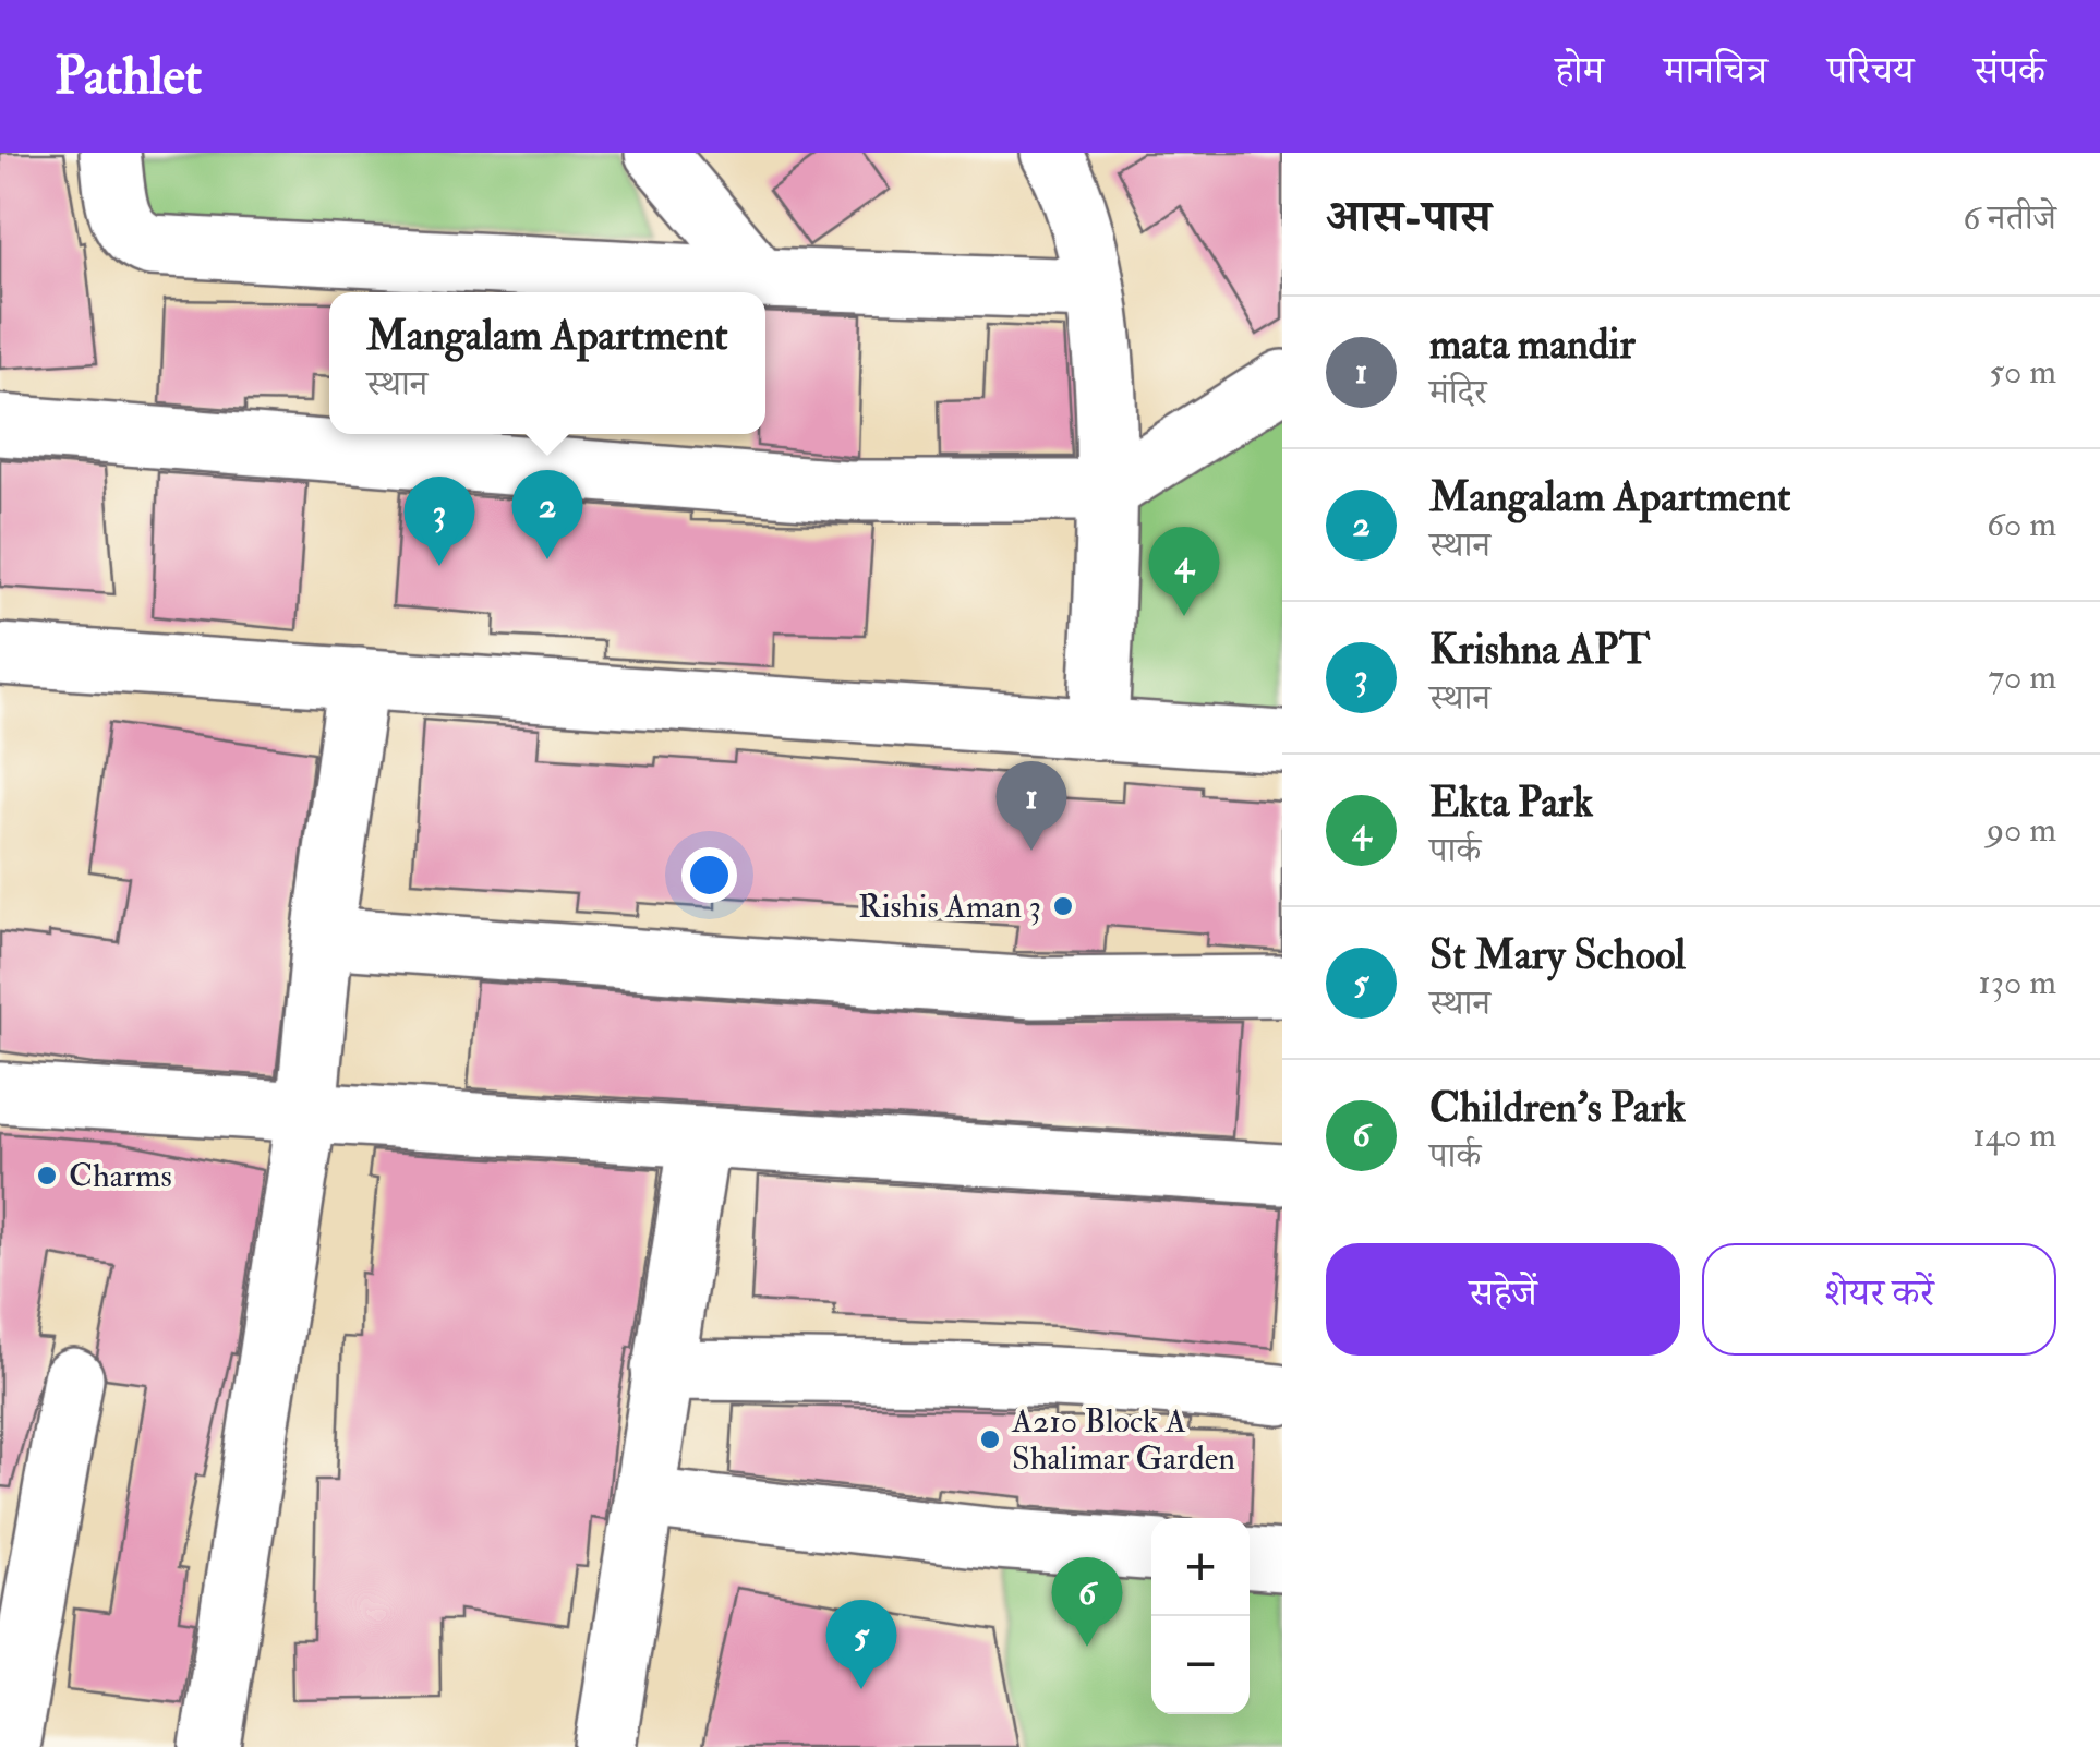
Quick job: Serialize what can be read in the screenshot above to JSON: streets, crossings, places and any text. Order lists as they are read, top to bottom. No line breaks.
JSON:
{"places":["Rishis Aman 3","Charms","A210 Block A Shalimar Garden"],"page":{"header":"Pathlet","nav":["होम","मानचित्र","परिचय","संपर्क"],"heading":["आस-पास","6 नतीजे"],"popup":["Mangalam Apartment","स्थान"],"list":[{"mark":"1","name":"mata mandir","note":"मंदिर","value":"50 m"},{"mark":"2","name":"Mangalam Apartment","note":"स्थान","value":"60 m"},{"mark":"3","name":"Krishna APT","note":"स्थान","value":"70 m"},{"mark":"4","name":"Ekta Park","note":"पार्क","value":"90 m"},{"mark":"5","name":"St Mary School","note":"स्थान","value":"130 m"},{"mark":"6","name":"Children's Park","note":"पार्क","value":"140 m"}],"pins":["2","3","4","1","6","5"],"buttons":["सहेजें","शेयर करें"],"map_buttons":["+","−"]}}
